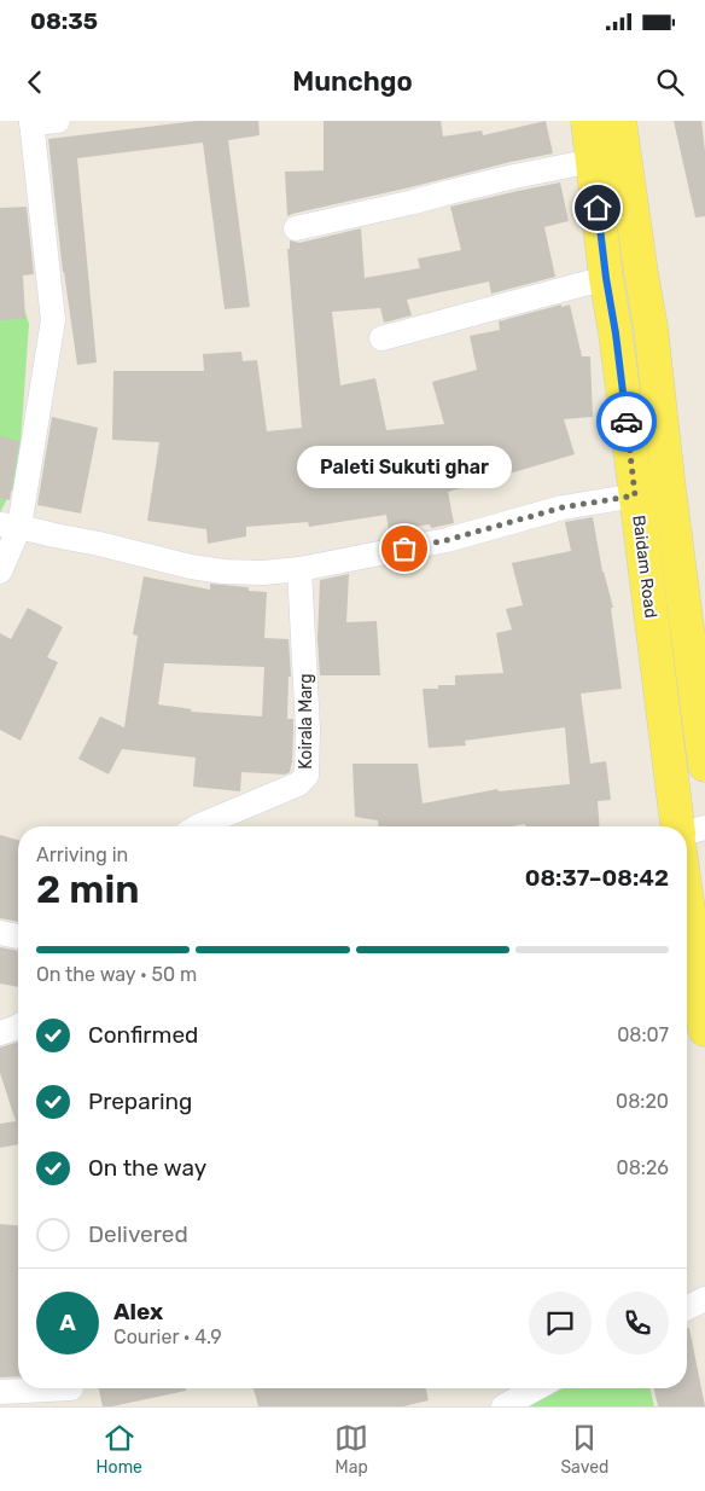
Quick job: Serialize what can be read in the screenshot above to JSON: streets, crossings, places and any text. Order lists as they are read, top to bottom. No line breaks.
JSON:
{"streets":{"main road":["Baidam Road"],"street":["Koirala Marg"]},"places":["Paleti Sukuti ghar"],"page":{"status":"08:35","header":"Munchgo","bubble":"Paleti Sukuti ghar","heading":["2 min","Arriving in","08:37–08:42"],"panel":["Alex","Courier · 4.9"],"bar":"On the way · 50 m","list":[["Confirmed","08:07"],["Preparing","08:20"],["On the way","08:26"],"Delivered"],"round":"A","tabs":["Home","Map","Saved"]}}
